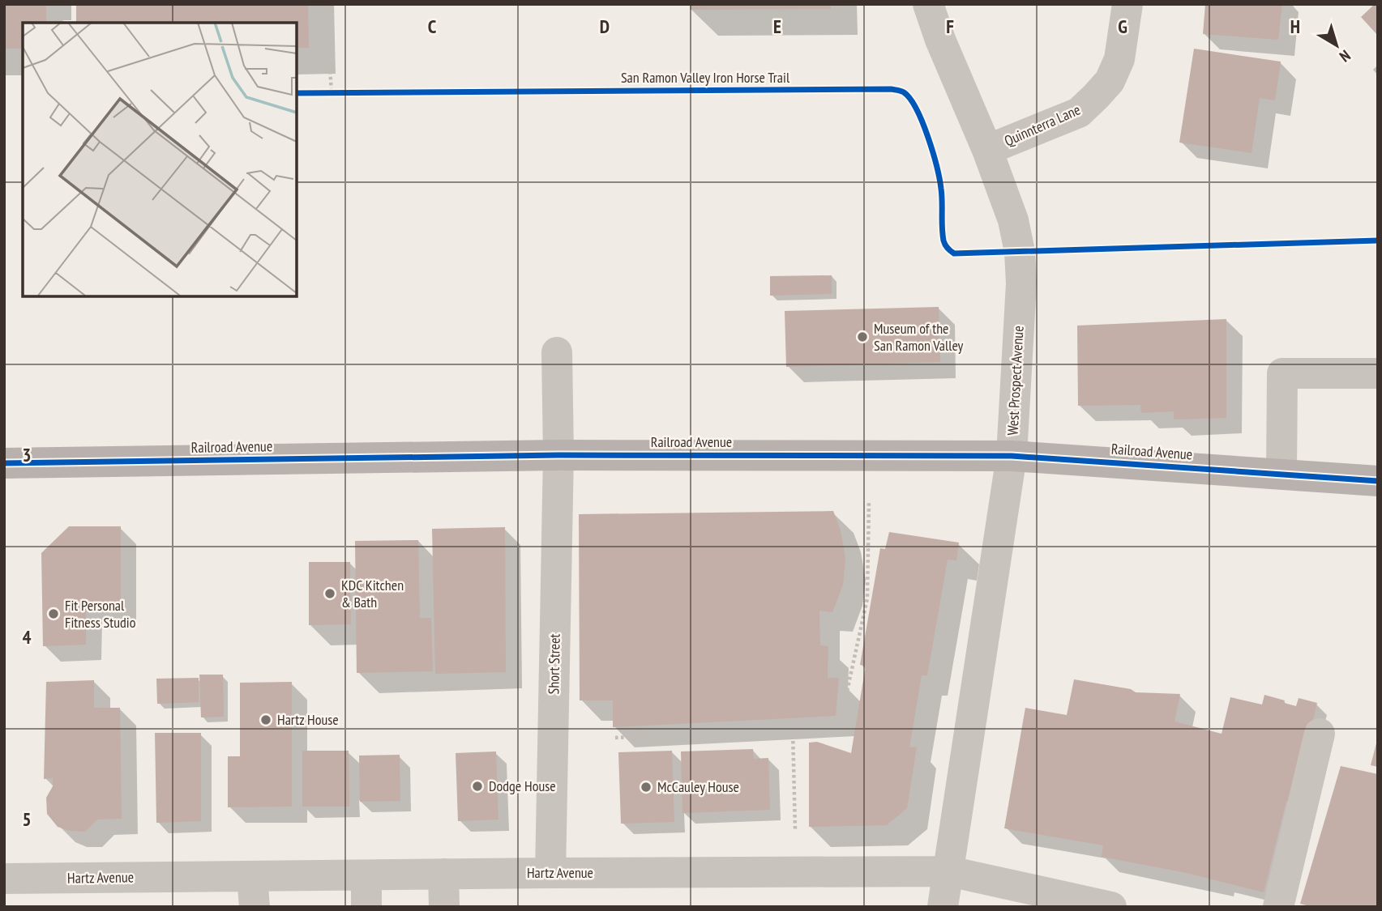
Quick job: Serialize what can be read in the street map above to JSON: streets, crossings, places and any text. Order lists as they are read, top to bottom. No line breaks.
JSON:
{"streets":{"main road":["Railroad Avenue"],"street":["Quinnterra Lane","West Prospect Avenue","Short Street","Hartz Avenue"],"cycle path":["San Ramon Valley Iron Horse Trail"]},"crossings":[["Quinnterra Lane","West Prospect Avenue"],["West Prospect Avenue","Railroad Avenue"],["West Prospect Avenue","Hartz Avenue"],["Railroad Avenue","Short Street"],["Short Street","Hartz Avenue"]],"places":["Museum of the San Ramon Valley","KDC Kitchen & Bath","Fit Personal Fitness Studio","Hartz House","Dodge House","McCauley House"],"north":"bottom right","grid":{"columns":["C","D","E","F","G","H"],"rows":["3","4","5"]}}
